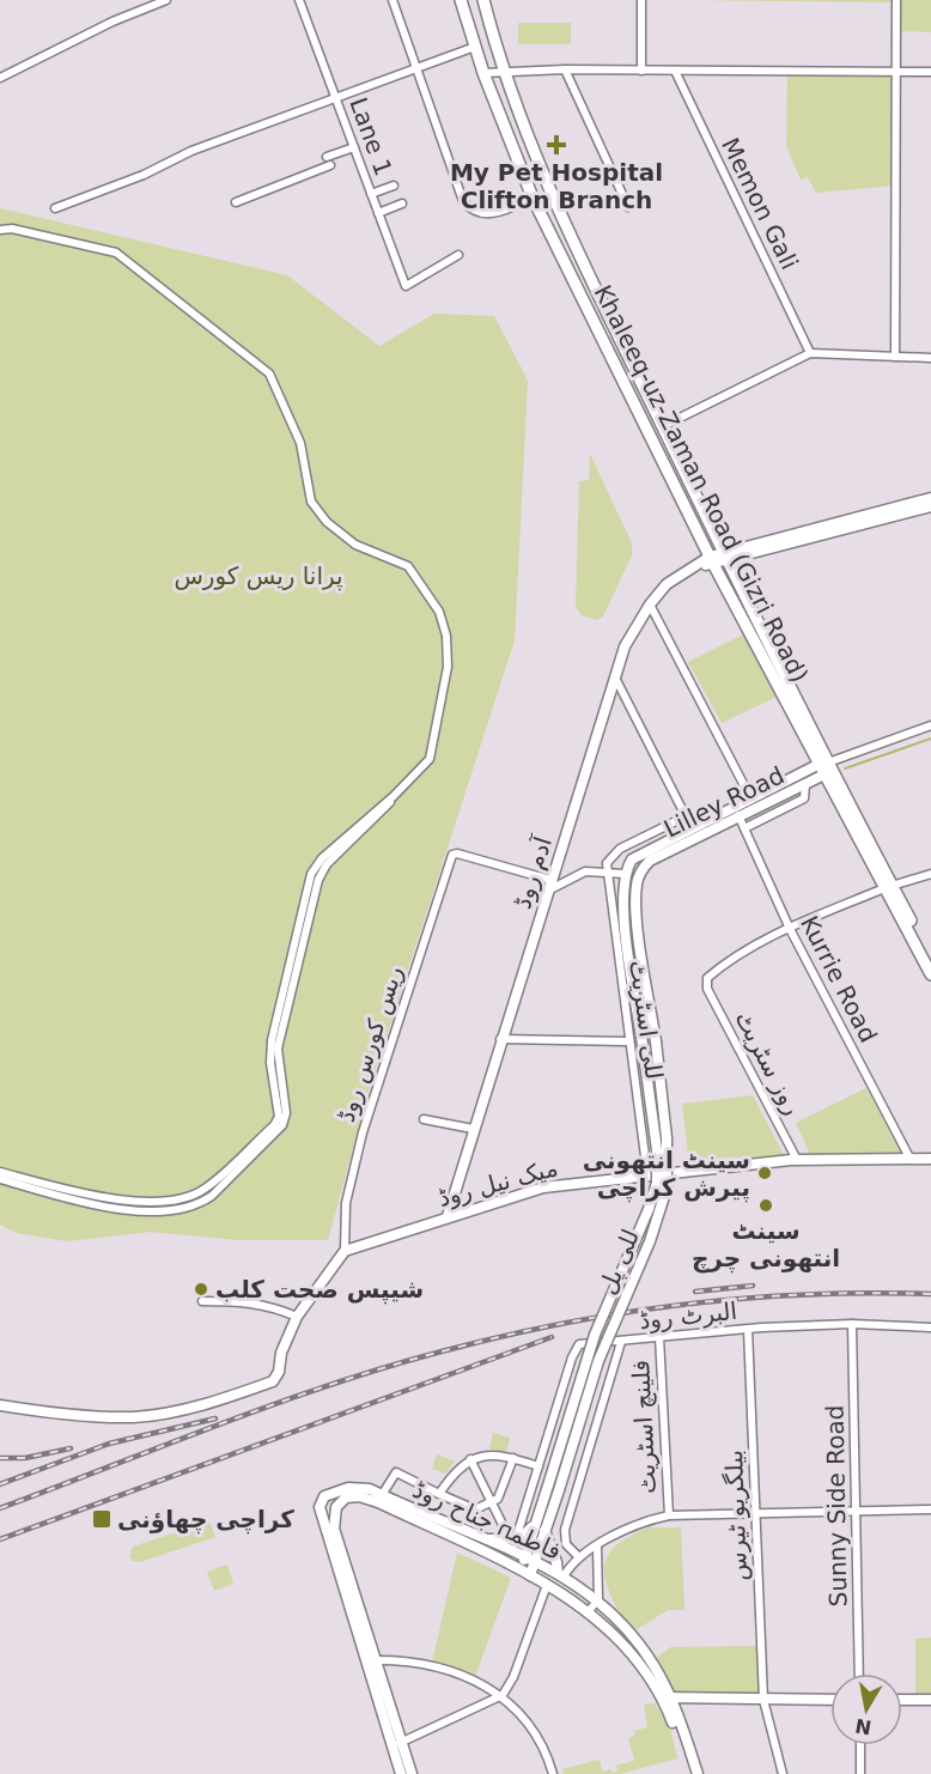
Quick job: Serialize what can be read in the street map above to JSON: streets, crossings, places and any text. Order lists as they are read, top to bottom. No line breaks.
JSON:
{"streets":{"main road":["Khaleeq-uz-Zaman Road (Gizri Road)","Lilley Road","آدم روڈ","میک نیل روڈ","للی پل","فاطمہ جناح روڈ"],"street":["Lane 1","Memon Gali","Kurrie Road","للی اسٹریٹ","ریس کورس روڈ","روز سٹریٹ","البرٹ روڈ","فلینچ اسٹریٹ","Sunny Side Road","بیلگریو ٹیرس"]},"crossings":[["Khaleeq-uz-Zaman Road (Gizri Road)","Lilley Road"],["Khaleeq-uz-Zaman Road (Gizri Road)","آدم روڈ"],["Lilley Road","Kurrie Road"],["Lilley Road","للی پل"],["آدم روڈ","ریس کورس روڈ"],["آدم روڈ","میک نیل روڈ"],["Kurrie Road","روز سٹریٹ"],["Kurrie Road","میک نیل روڈ"],["للی اسٹریٹ","میک نیل روڈ"],["ریس کورس روڈ","میک نیل روڈ"],["روز سٹریٹ","میک نیل روڈ"],["البرٹ روڈ","فلینچ اسٹریٹ"],["البرٹ روڈ","Sunny Side Road"],["البرٹ روڈ","بیلگریو ٹیرس"]],"parks":["پرانا ریس کورس"],"places":{"health":["My Pet Hospital Clifton Branch"],"other":["سینٹ انتھونی پیرش کراچی","سینٹ انتھونی چرچ","شیپس صحت کلب"],"transit":["کراچی چھاؤنی"]},"north":"bottom"}
